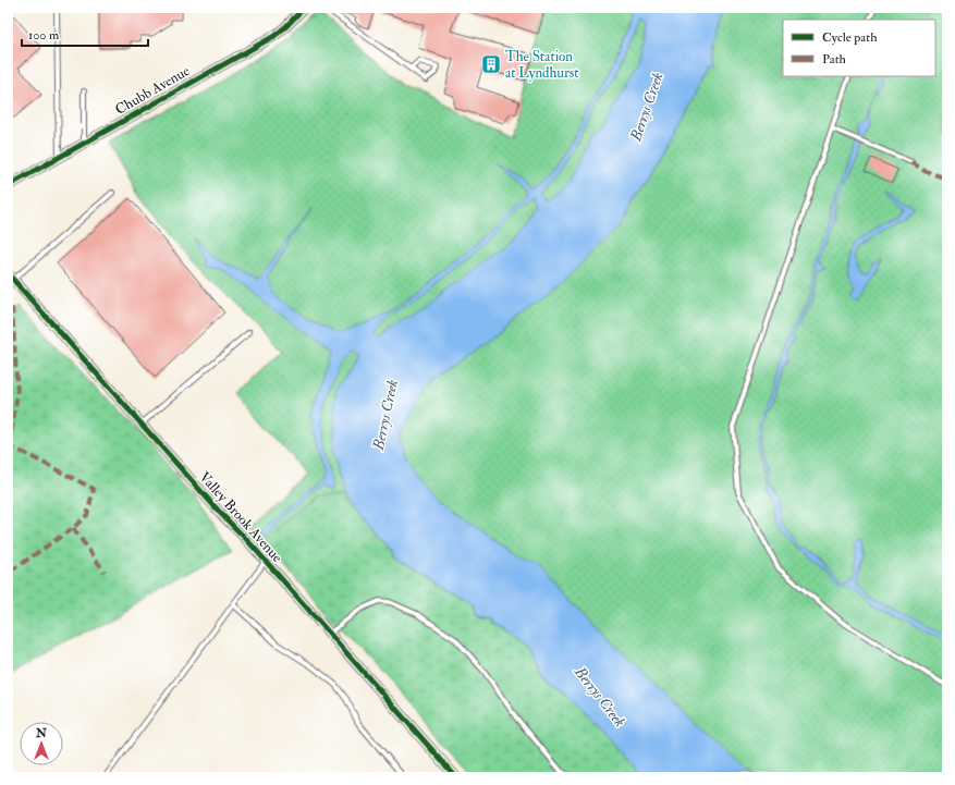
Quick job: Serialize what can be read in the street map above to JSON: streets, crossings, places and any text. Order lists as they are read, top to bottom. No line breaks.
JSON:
{"streets":{"street":["Chubb Avenue","Valley Brook Avenue"]},"water":["Berrys Creek"],"places":{"building":["The Station at Lyndhurst"]},"legend":["Cycle path","Path"],"scale_bar":"100 m","north":"top"}
